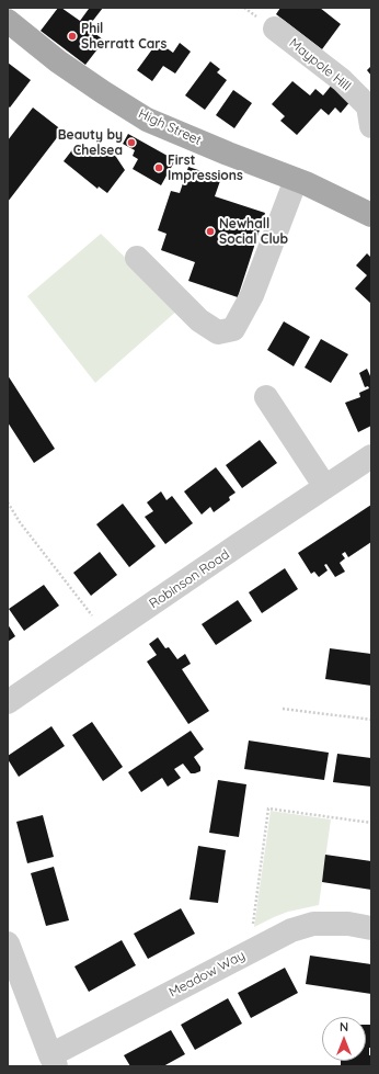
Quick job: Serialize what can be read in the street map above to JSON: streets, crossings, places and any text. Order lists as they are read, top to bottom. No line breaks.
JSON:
{"streets":{"main road":["High Street"],"street":["Maypole Hill","Robinson Road","Meadow Way"]},"places":["Phil Sherratt Cars","Beauty by Chelsea","First Impressions","Newhall Social Club"],"north":"top"}
